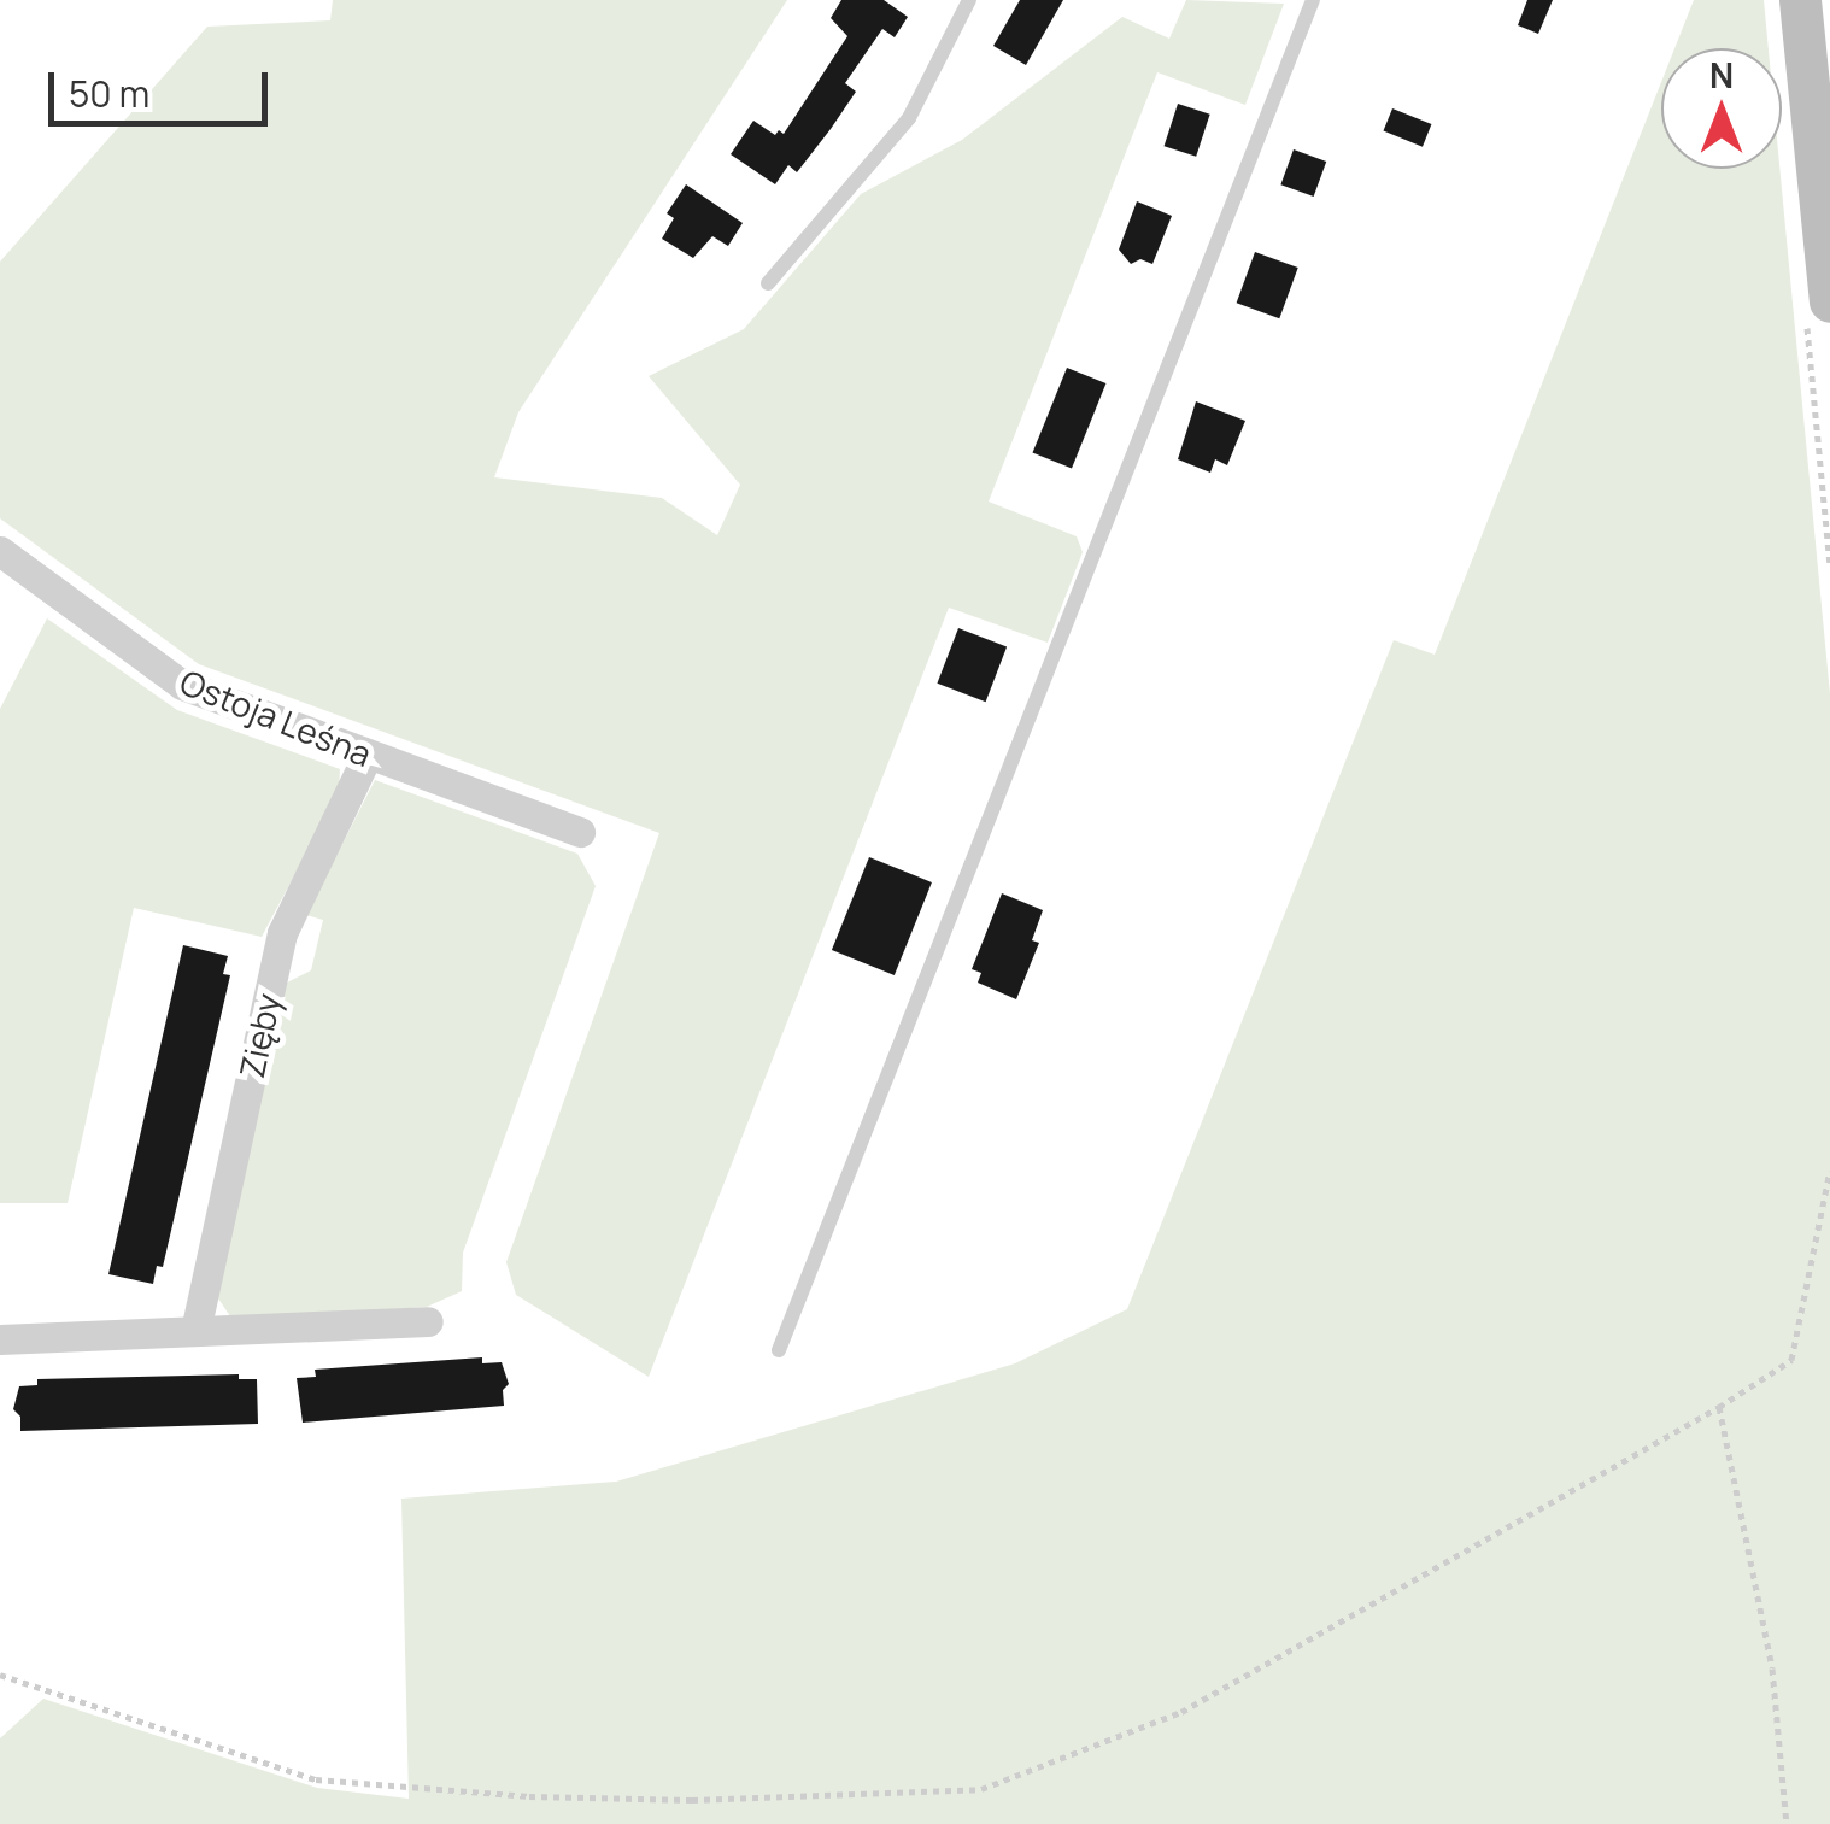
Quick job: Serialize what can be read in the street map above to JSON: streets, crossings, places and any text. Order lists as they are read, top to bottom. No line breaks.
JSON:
{"streets":{"street":["Ostoja Leśna","Zięby"]},"crossings":[["Ostoja Leśna","Zięby"]],"scale_bar":"50 m","north":"top"}
